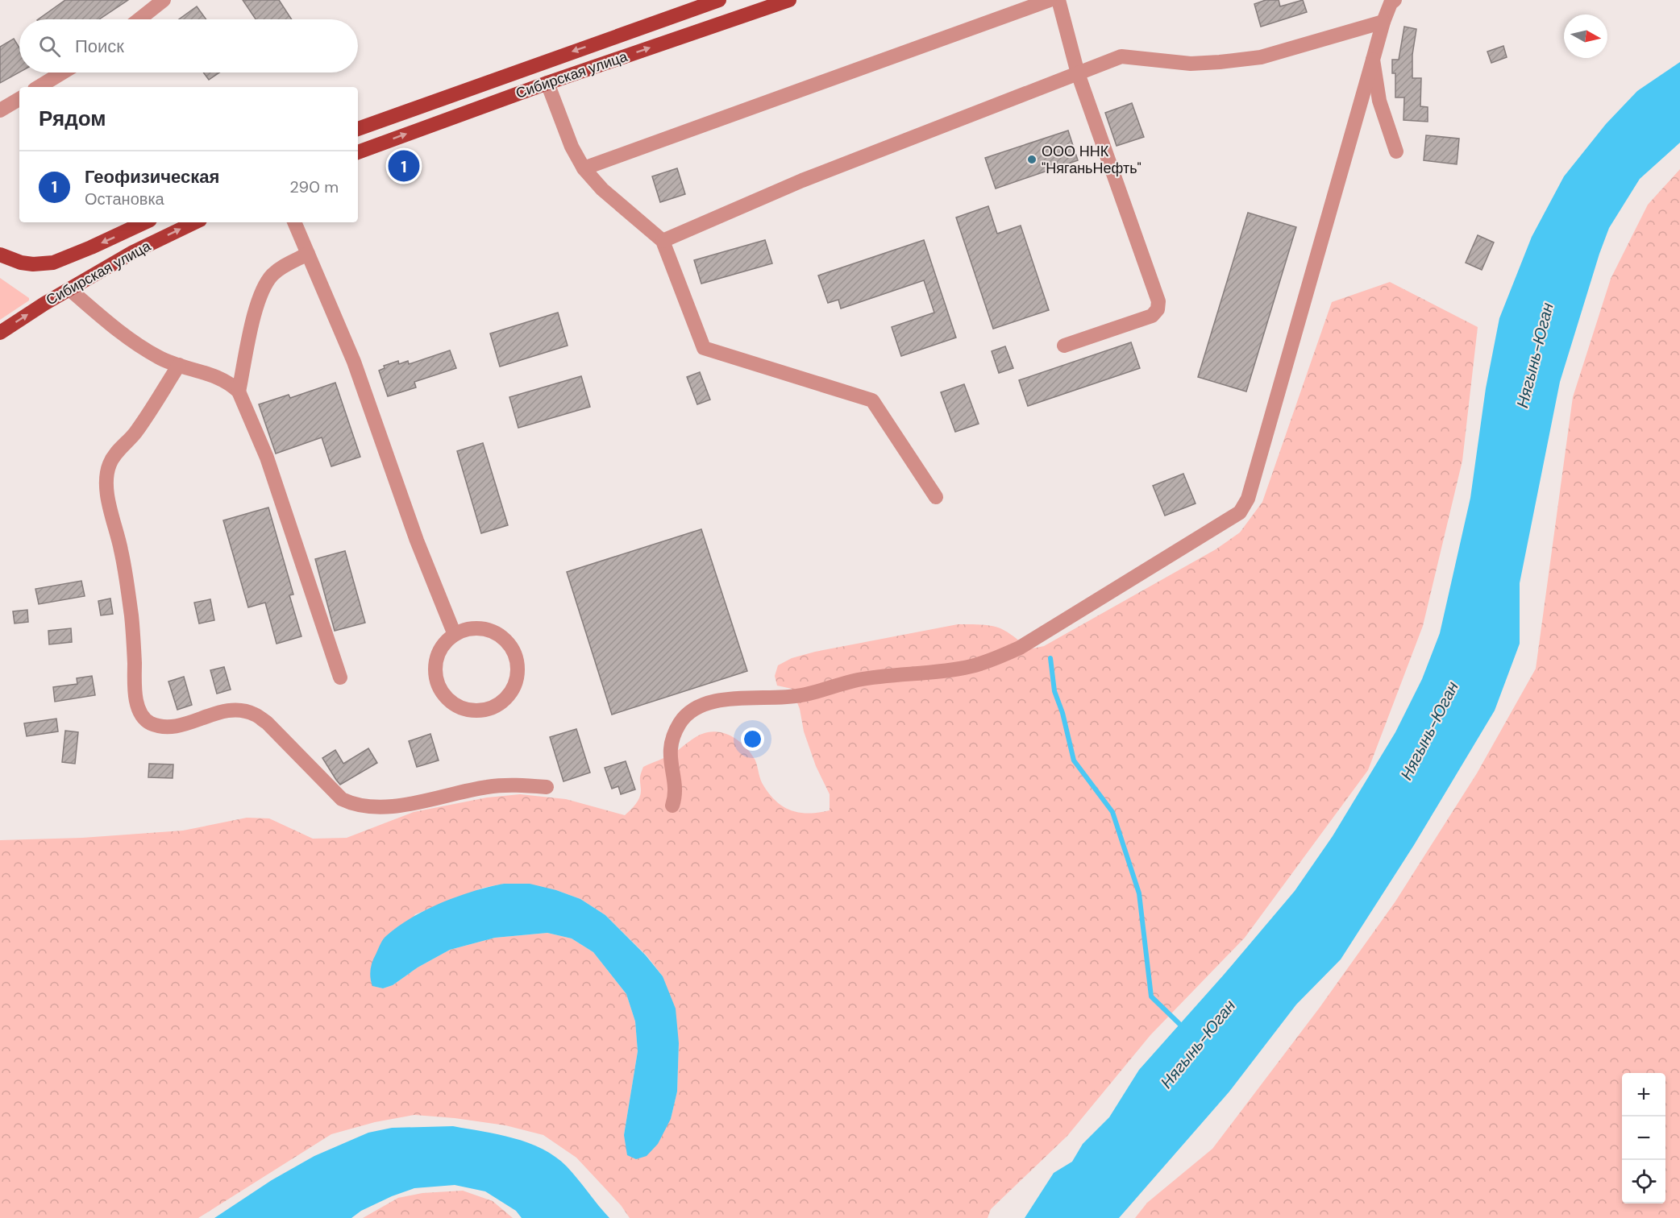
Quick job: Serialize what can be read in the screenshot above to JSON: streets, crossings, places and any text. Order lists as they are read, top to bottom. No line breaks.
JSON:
{"streets":{"main road":["Сибирская улица"]},"water":["Нягынь-Юган"],"places":["ООО ННК \"НяганьНефть\""],"north":"right","page":{"search":"Поиск","heading":"Рядом","pins":"1","list":[{"mark":"1","name":"Геофизическая","note":"Остановка","value":"290 m"}],"map_buttons":["+","−"]}}
